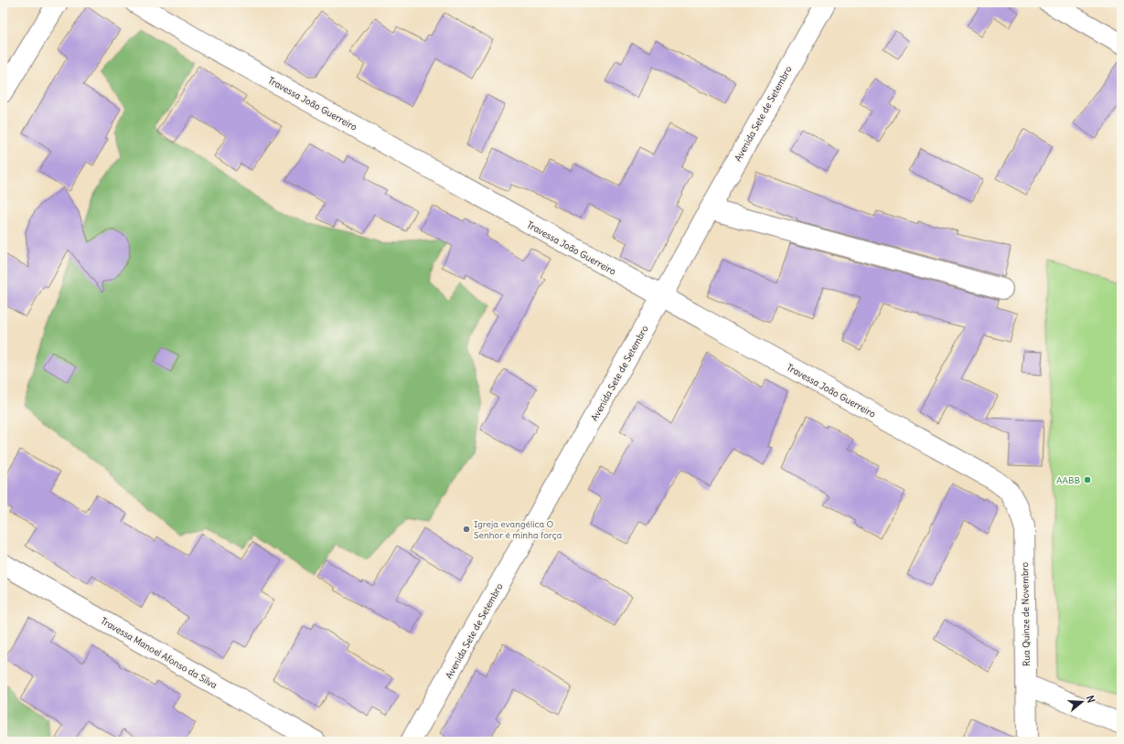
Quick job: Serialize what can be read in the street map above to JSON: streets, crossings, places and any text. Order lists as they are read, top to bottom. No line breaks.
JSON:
{"streets":{"street":["Travessa João Guerreiro","Avenida Sete de Setembro","Rua Quinze de Novembro","Travessa Manoel Afonso da Silva"]},"crossings":[["Travessa João Guerreiro","Avenida Sete de Setembro"],["Travessa João Guerreiro","Rua Quinze de Novembro"]],"places":["AABB","Igreja evangélica O Senhor é minha força"],"north":"right"}
